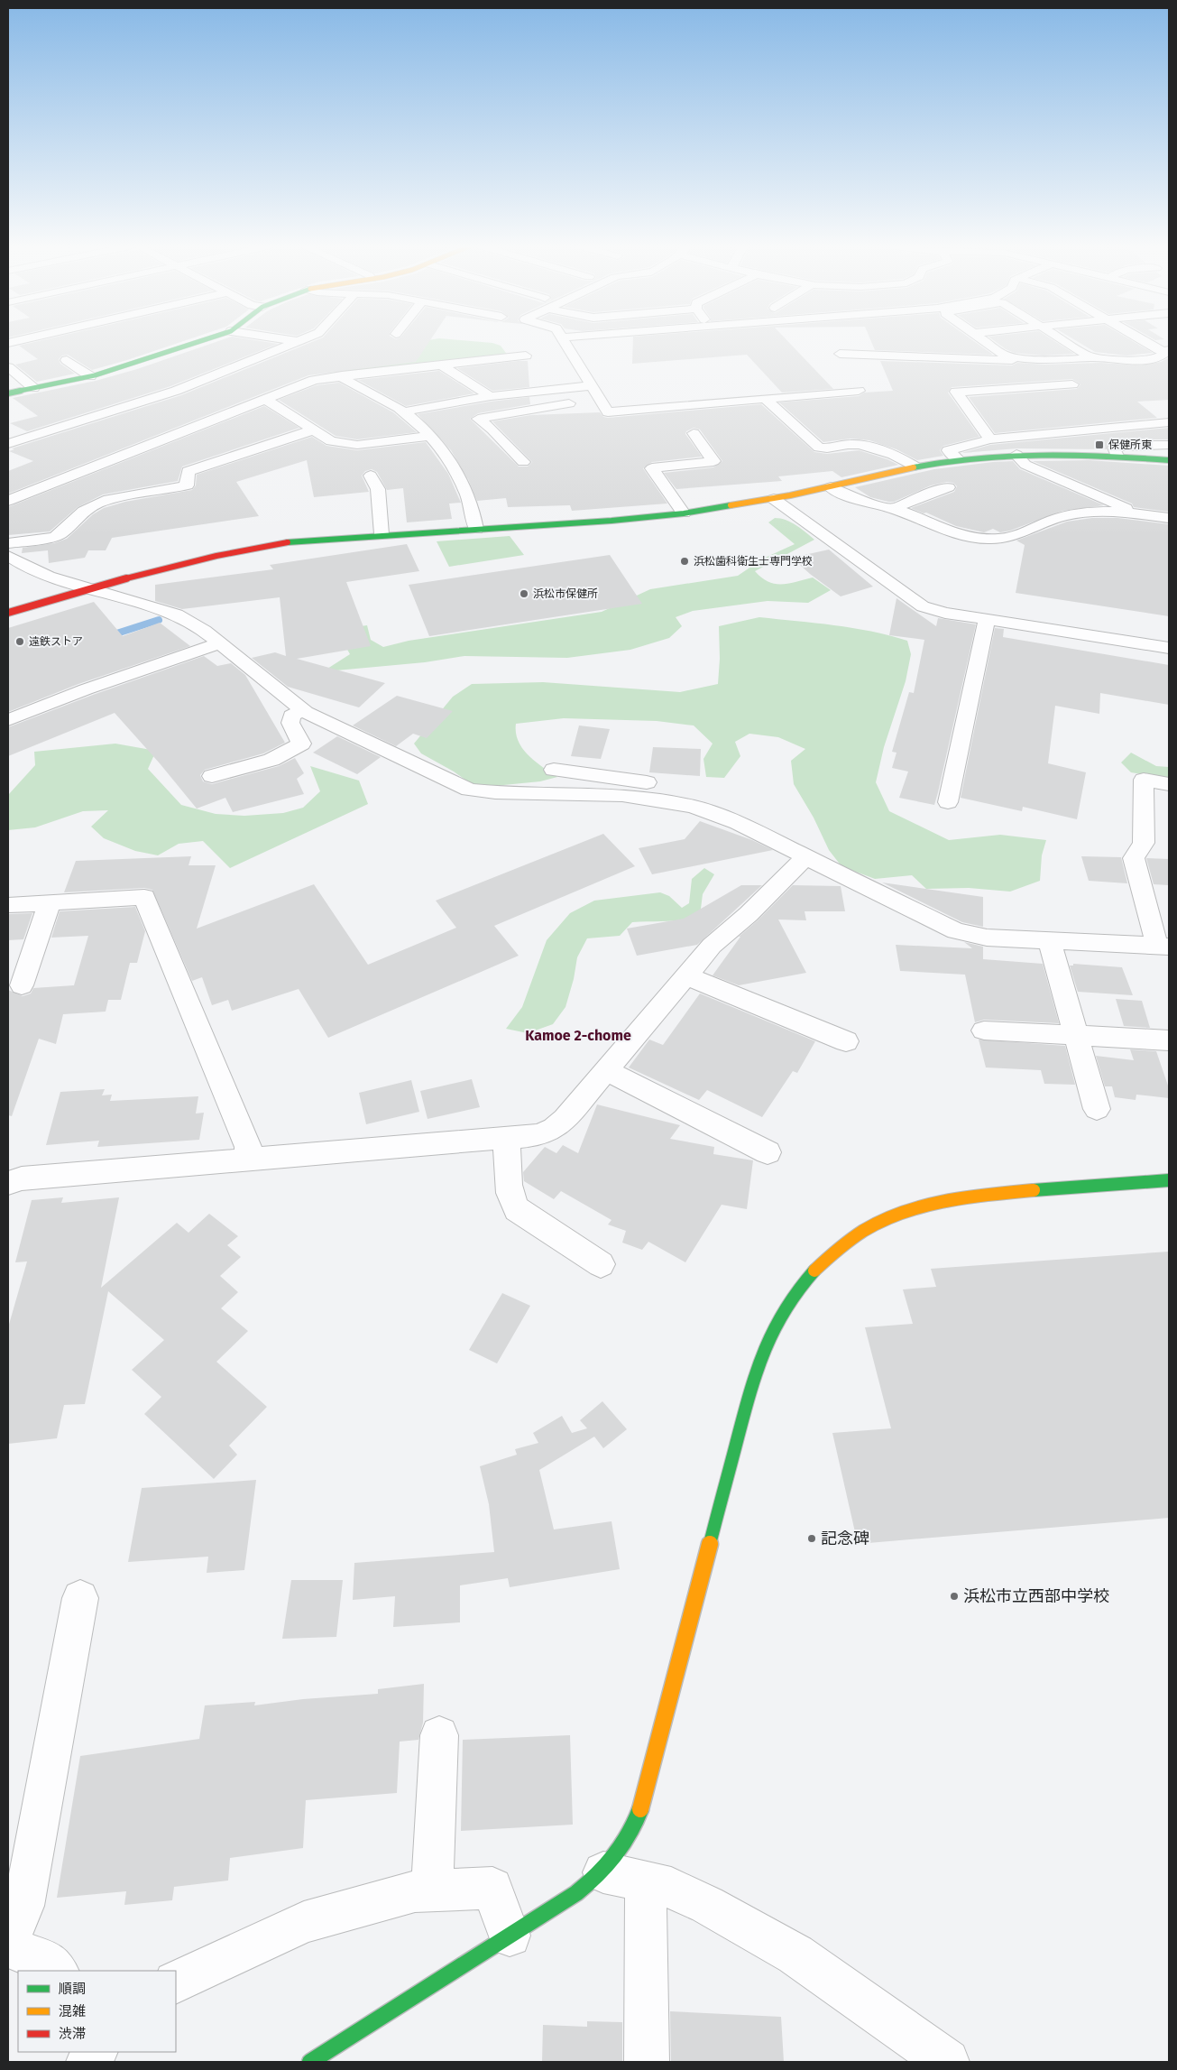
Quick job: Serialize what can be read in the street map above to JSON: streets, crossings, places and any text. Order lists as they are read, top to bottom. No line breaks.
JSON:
{"districts":["Kamoe 2-chome"],"places":{"transit":["保健所東"],"other":["浜松歯科衛生士専門学校","浜松市保健所","遠鉄ストア","記念碑","浜松市立西部中学校"]},"legend":["順調","混雑","渋滞"]}
